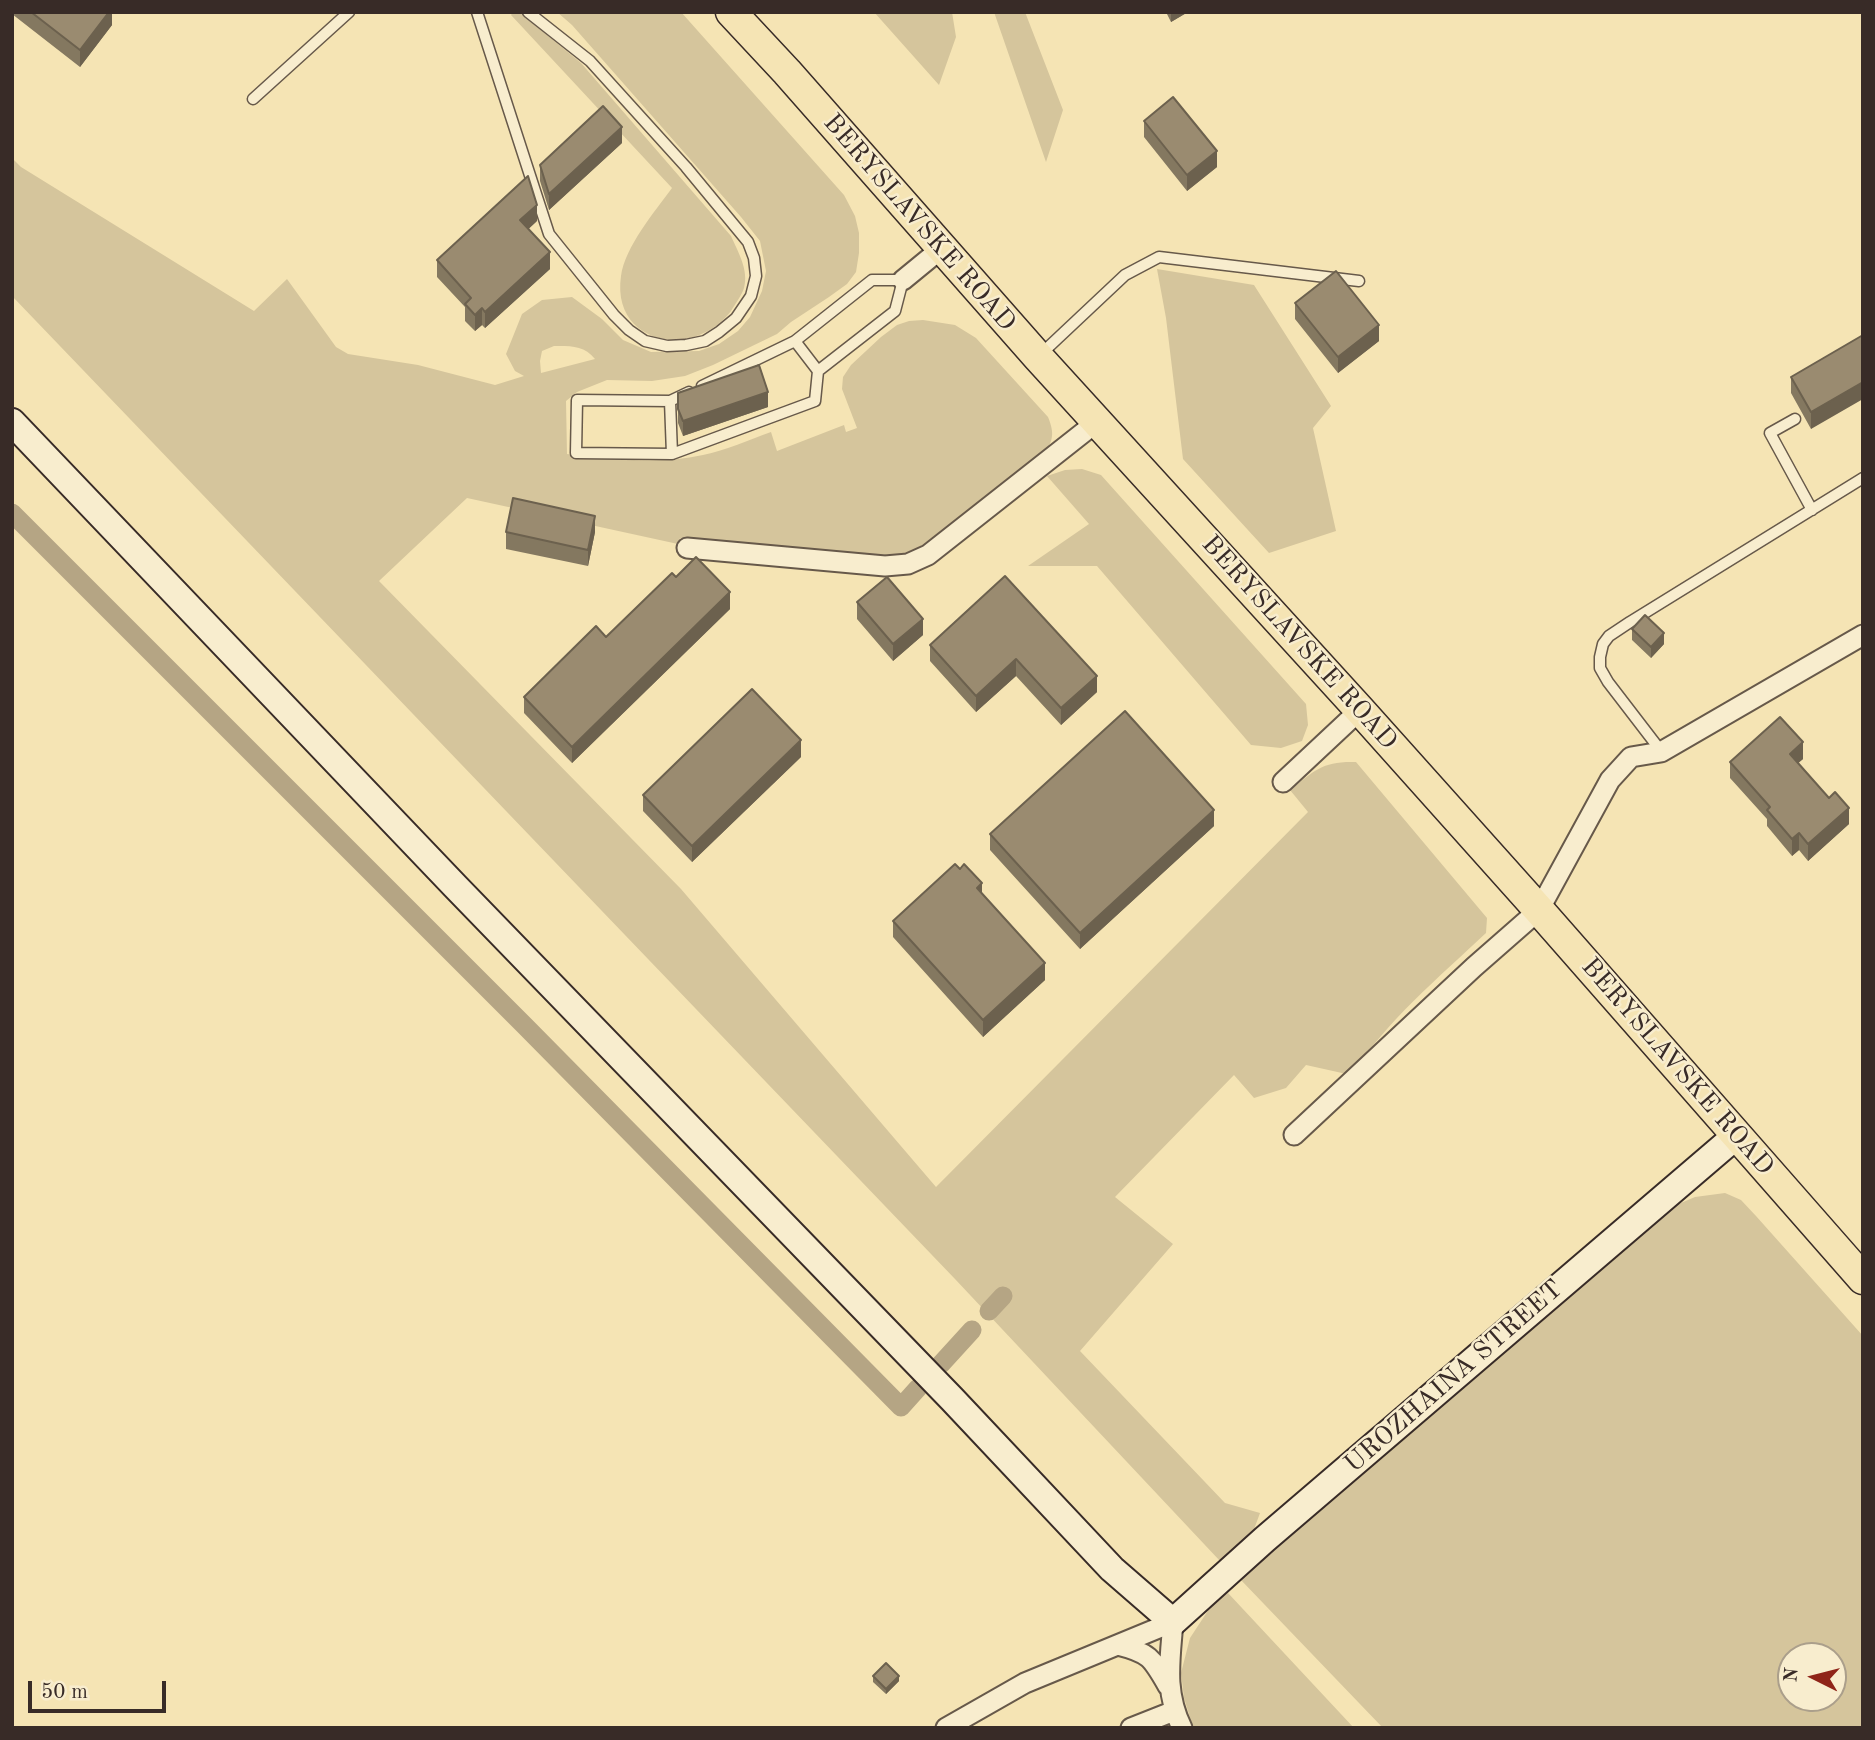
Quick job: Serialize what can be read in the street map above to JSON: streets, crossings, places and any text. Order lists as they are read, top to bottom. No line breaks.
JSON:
{"streets":{"main road":["BERYSLAVSKE ROAD"],"street":["UROZHAINA STREET"]},"crossings":[["BERYSLAVSKE ROAD","UROZHAINA STREET"]],"scale_bar":"50 m","north":"left"}
